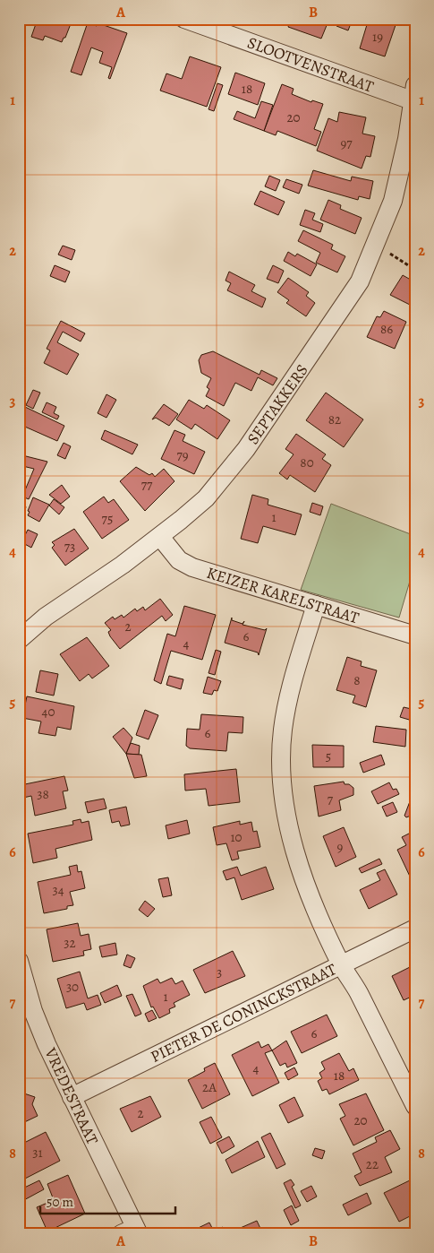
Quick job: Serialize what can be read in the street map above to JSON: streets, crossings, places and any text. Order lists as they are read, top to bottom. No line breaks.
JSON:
{"streets":{"street":["SLOOTVENSTRAAT","SEPTAKKERS","KEIZER KARELSTRAAT","PIETER DE CONINCKSTRAAT","VREDESTRAAT"]},"crossings":[["SLOOTVENSTRAAT","SEPTAKKERS"],["SEPTAKKERS","KEIZER KARELSTRAAT"],["PIETER DE CONINCKSTRAAT","VREDESTRAAT"]],"house_numbers":["19","18","20","97","86","82","79","80","77","1","75","73","2","6","4","8","40","6","5","38","7","10","9","34","32","3","30","1","6","4","18","2A","2","20","31","22"],"scale_bar":"50 m","grid":{"columns":["A","B"],"rows":["1","2","3","4","5","6","7","8"]}}
